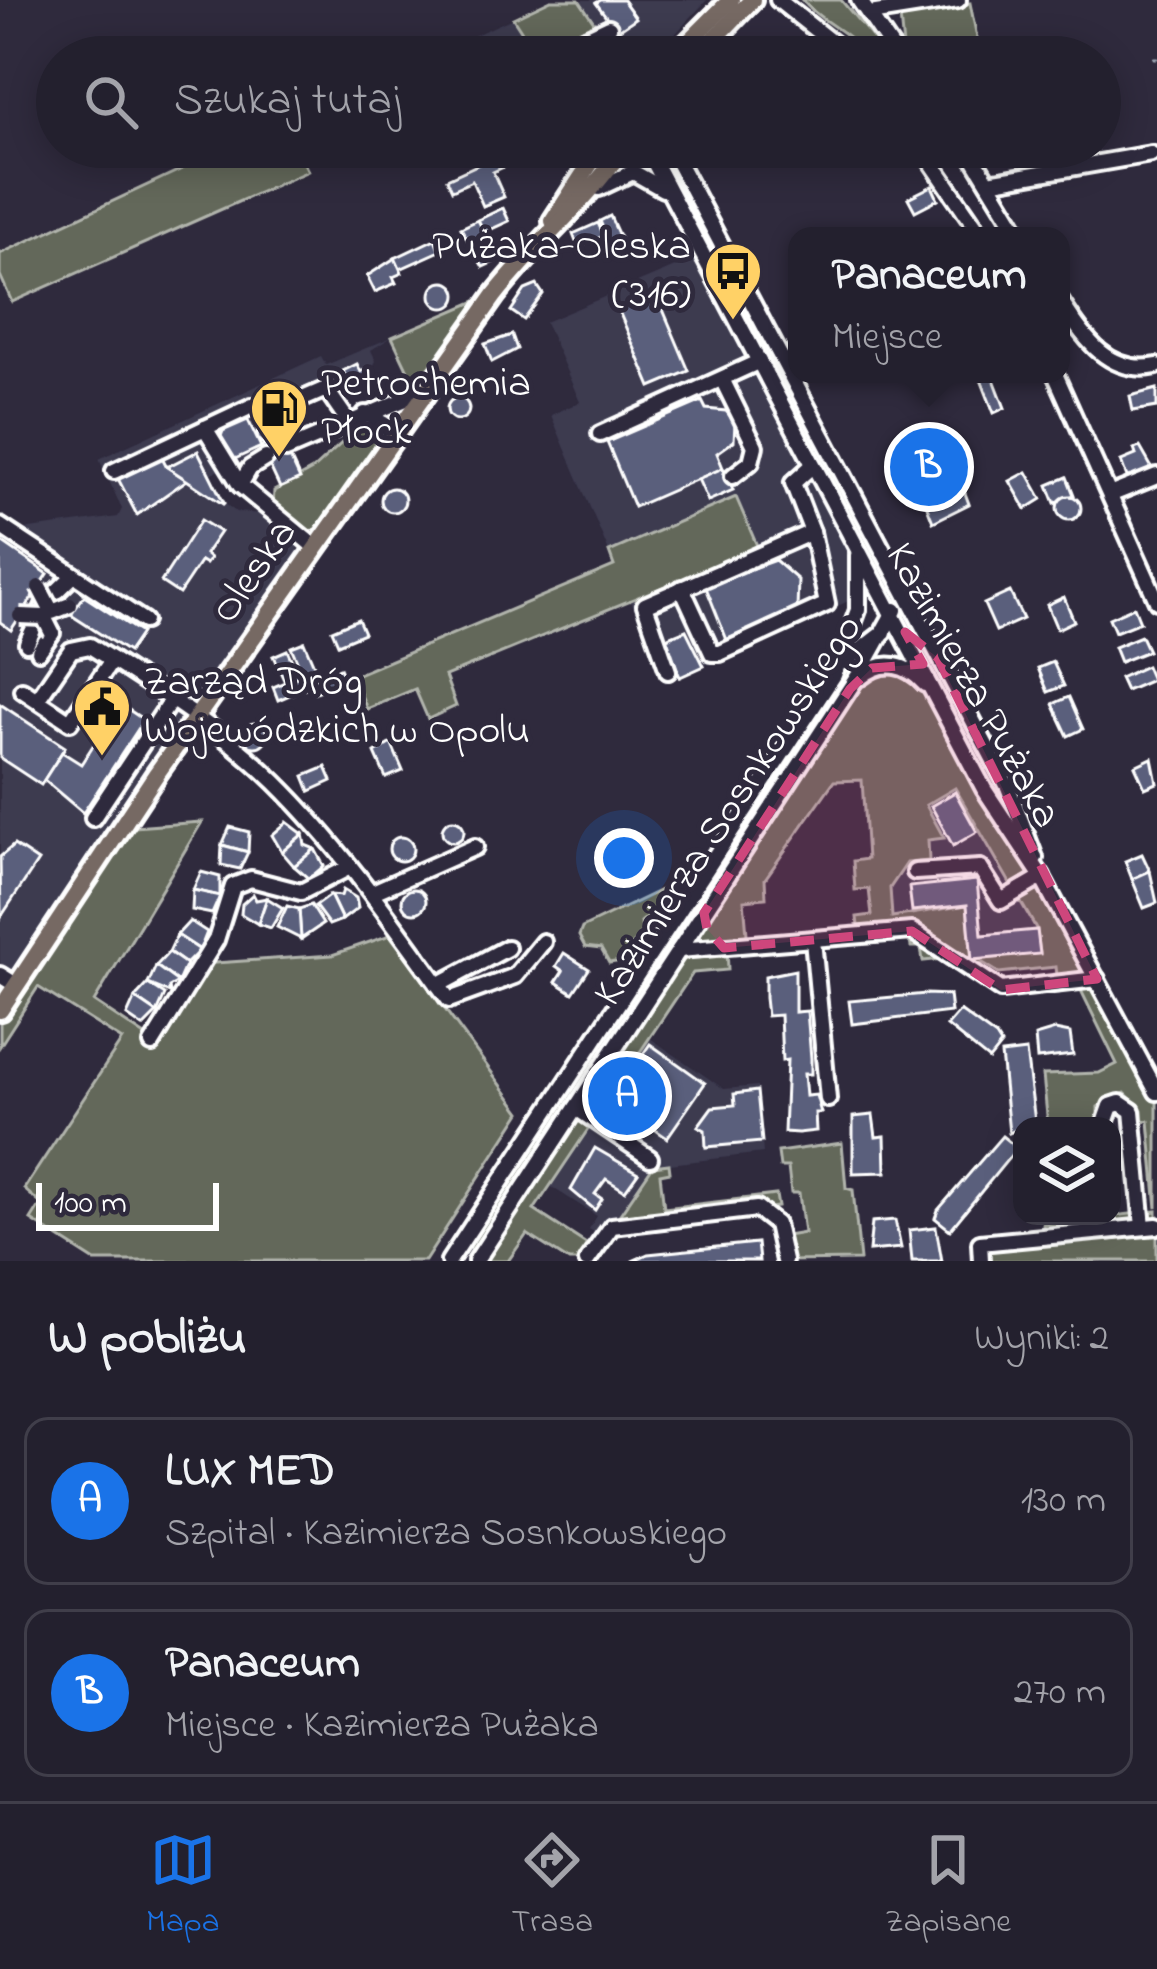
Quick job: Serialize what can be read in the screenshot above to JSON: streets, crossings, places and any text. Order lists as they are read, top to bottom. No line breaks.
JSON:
{"streets":{"main road":["Oleska"],"street":["Kazimierza Pużaka","Kazimierza Sosnkowskiego"]},"crossings":[["Kazimierza Pużaka","Kazimierza Sosnkowskiego"]],"places":{"bus stop":["Pużaka-Oleska (316)"],"fuel station":["Petrochemia Płock"],"public building":["Zarząd Dróg Wojewódzkich w Opolu"]},"scale_bar":"100 m","page":{"search":"Szukaj tutaj","popup":["Panaceum","Miejsce"],"pins":["B","A"],"scale":"100 m","heading":["W pobliżu","Wyniki: 2"],"list":[{"mark":"A","name":"LUX MED","note":"Szpital · Kazimierza Sosnkowskiego","value":"130 m"},{"mark":"B","name":"Panaceum","note":"Miejsce · Kazimierza Pużaka","value":"270 m"}],"nav":["Mapa","Trasa","Zapisane"]}}
